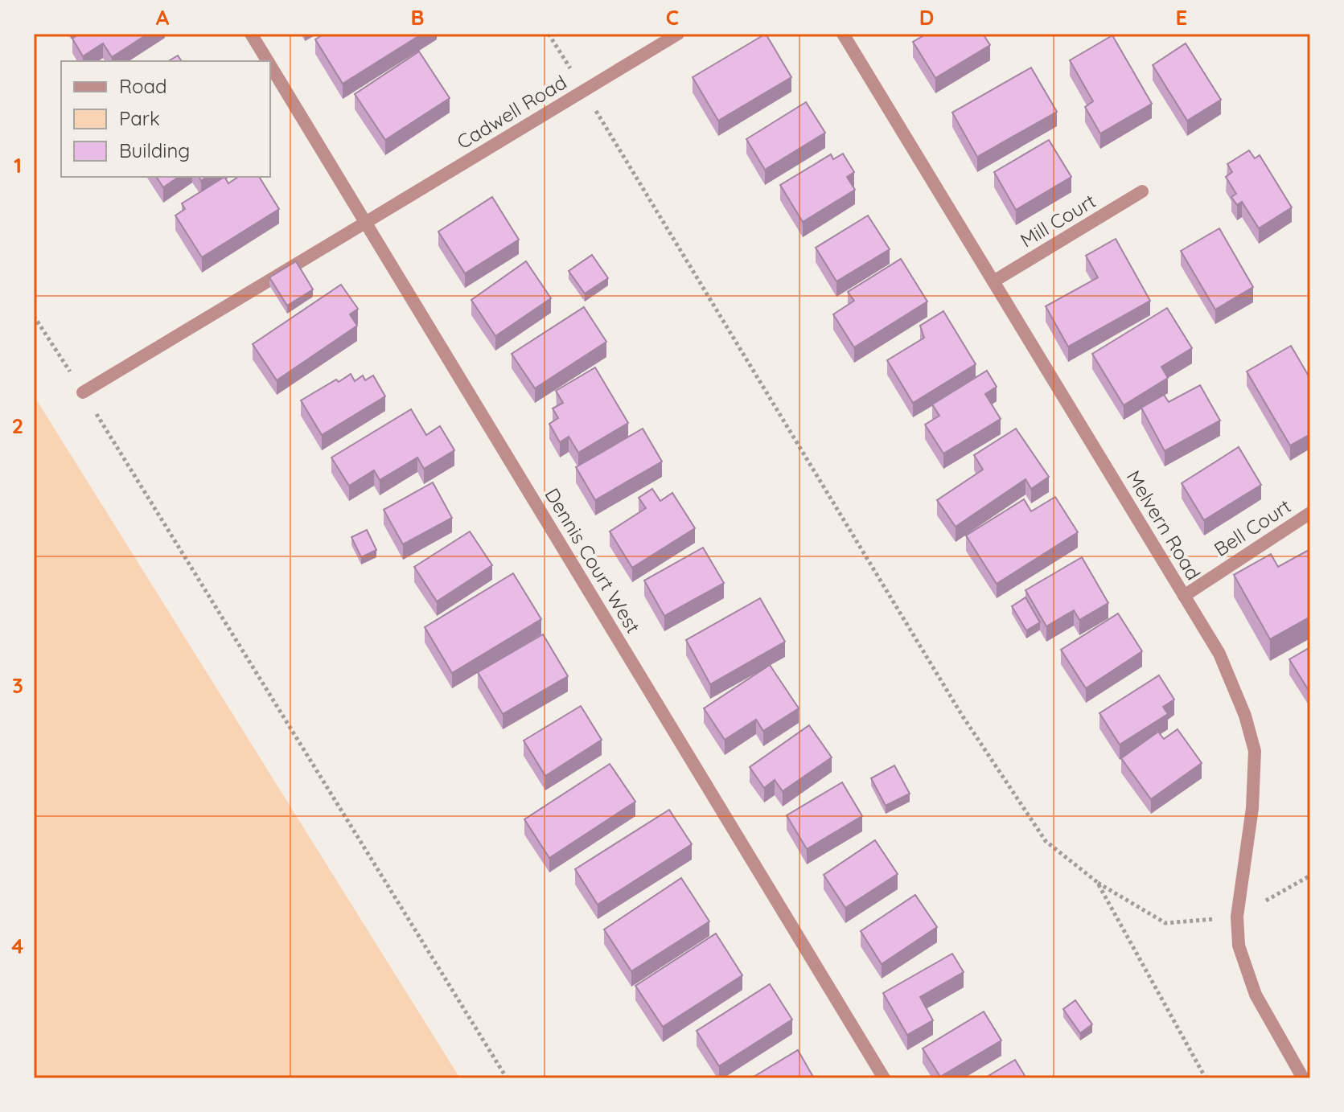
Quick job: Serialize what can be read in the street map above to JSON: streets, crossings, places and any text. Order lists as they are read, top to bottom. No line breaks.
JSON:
{"streets":{"street":["Cadwell Road","Mill Court","Melvern Road","Bell Court","Dennis Court West"]},"crossings":[["Cadwell Road","Dennis Court West"],["Mill Court","Melvern Road"],["Melvern Road","Bell Court"]],"legend":["Road","Park","Building"],"grid":{"columns":["A","B","C","D","E"],"rows":["1","2","3","4"]}}
